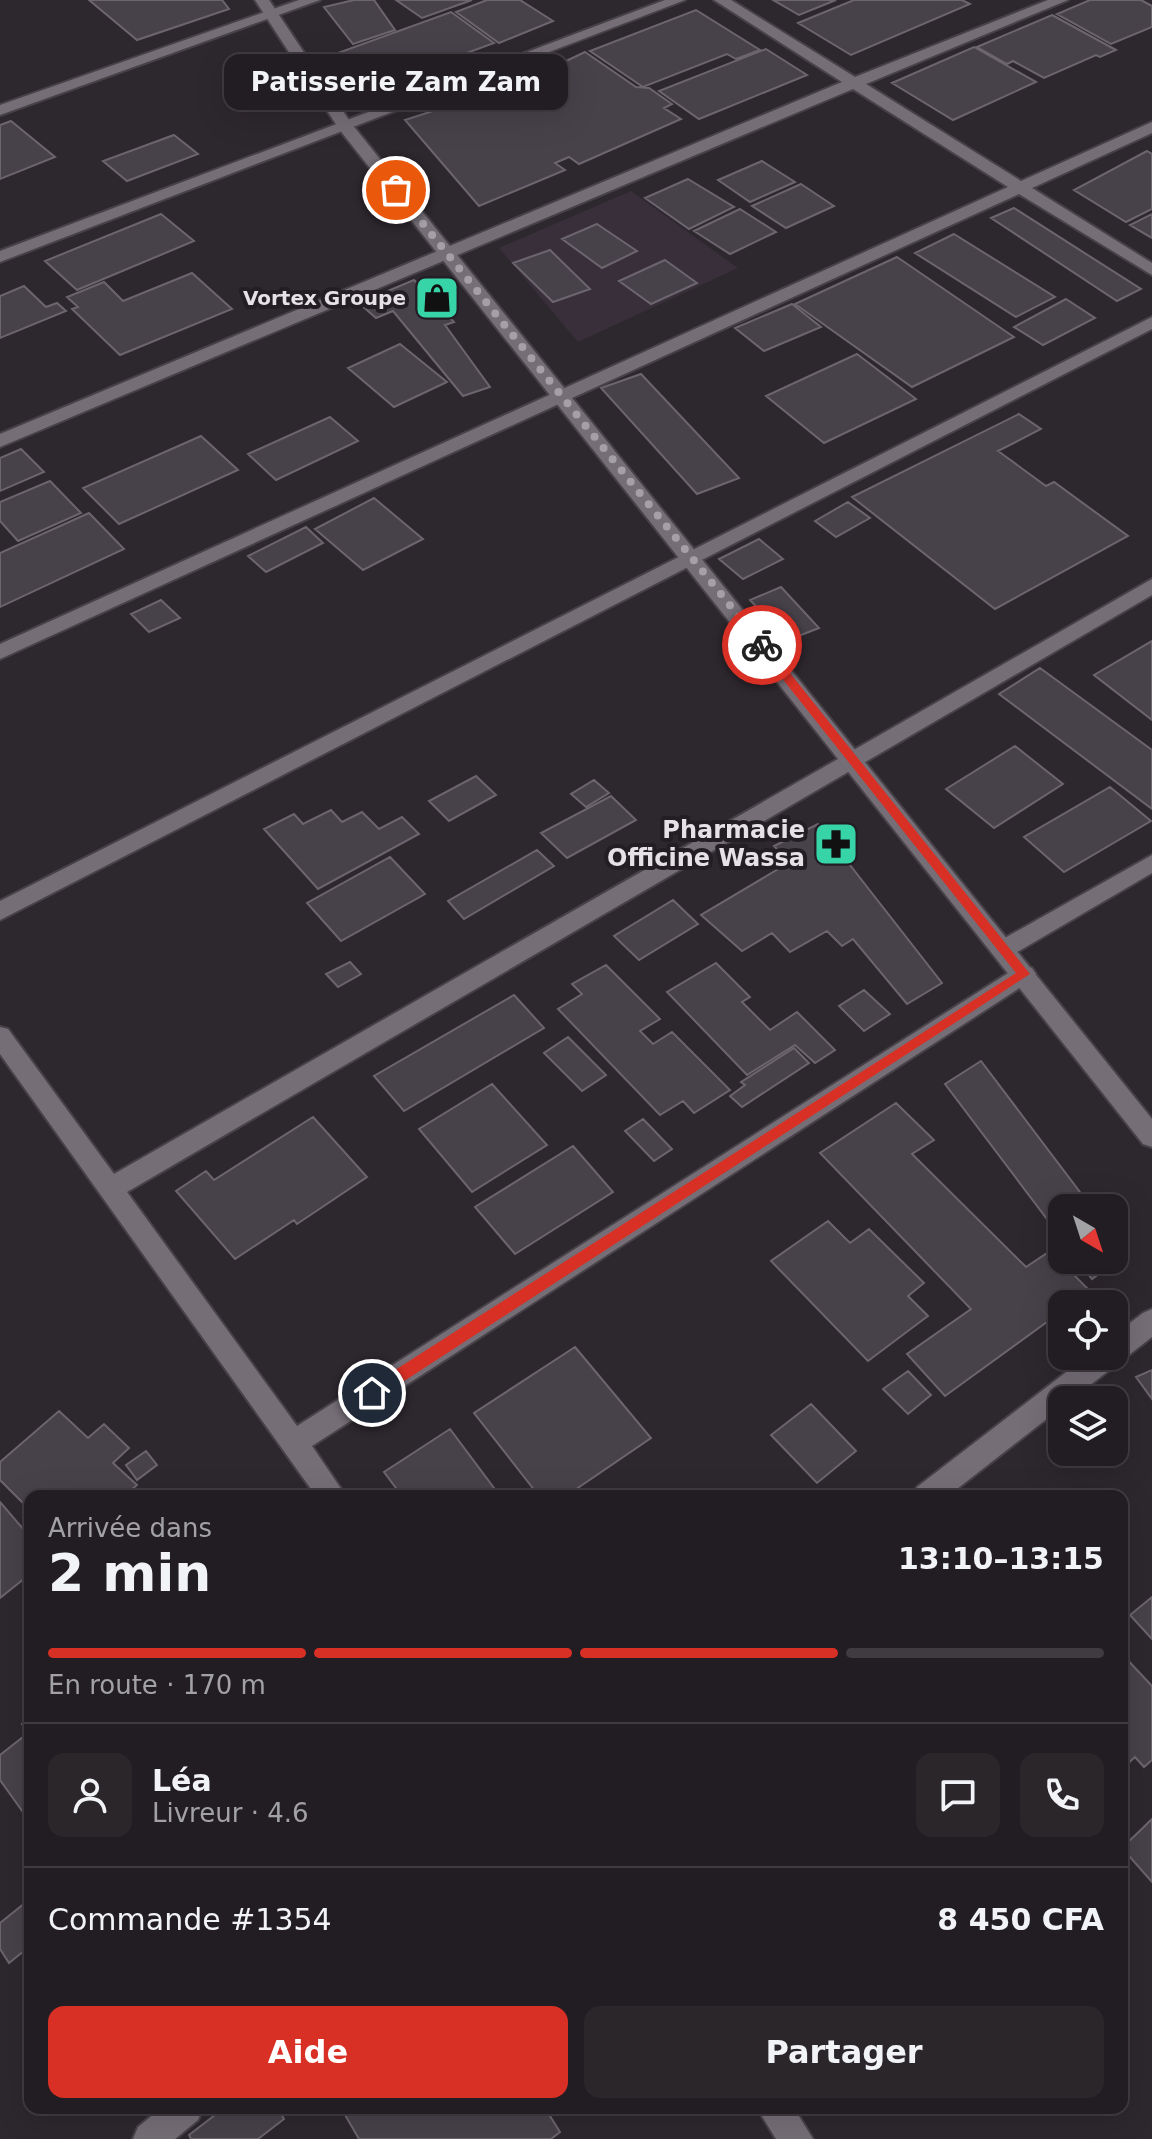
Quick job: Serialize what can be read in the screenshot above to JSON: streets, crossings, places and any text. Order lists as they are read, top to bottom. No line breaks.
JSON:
{"places":{"other":["Patisserie Zam Zam"],"shop":["Vortex Groupe"],"pharmacy":["Pharmacie Officine Wassa"]},"north":"bottom right","page":{"bubble":"Patisserie Zam Zam","heading":["2 min","Arrivée dans","13:10–13:15"],"panel":["Léa","Livreur · 4.6","Commande #1354","8 450 CFA"],"bar":"En route · 170 m","buttons":["Aide","Partager"]}}
